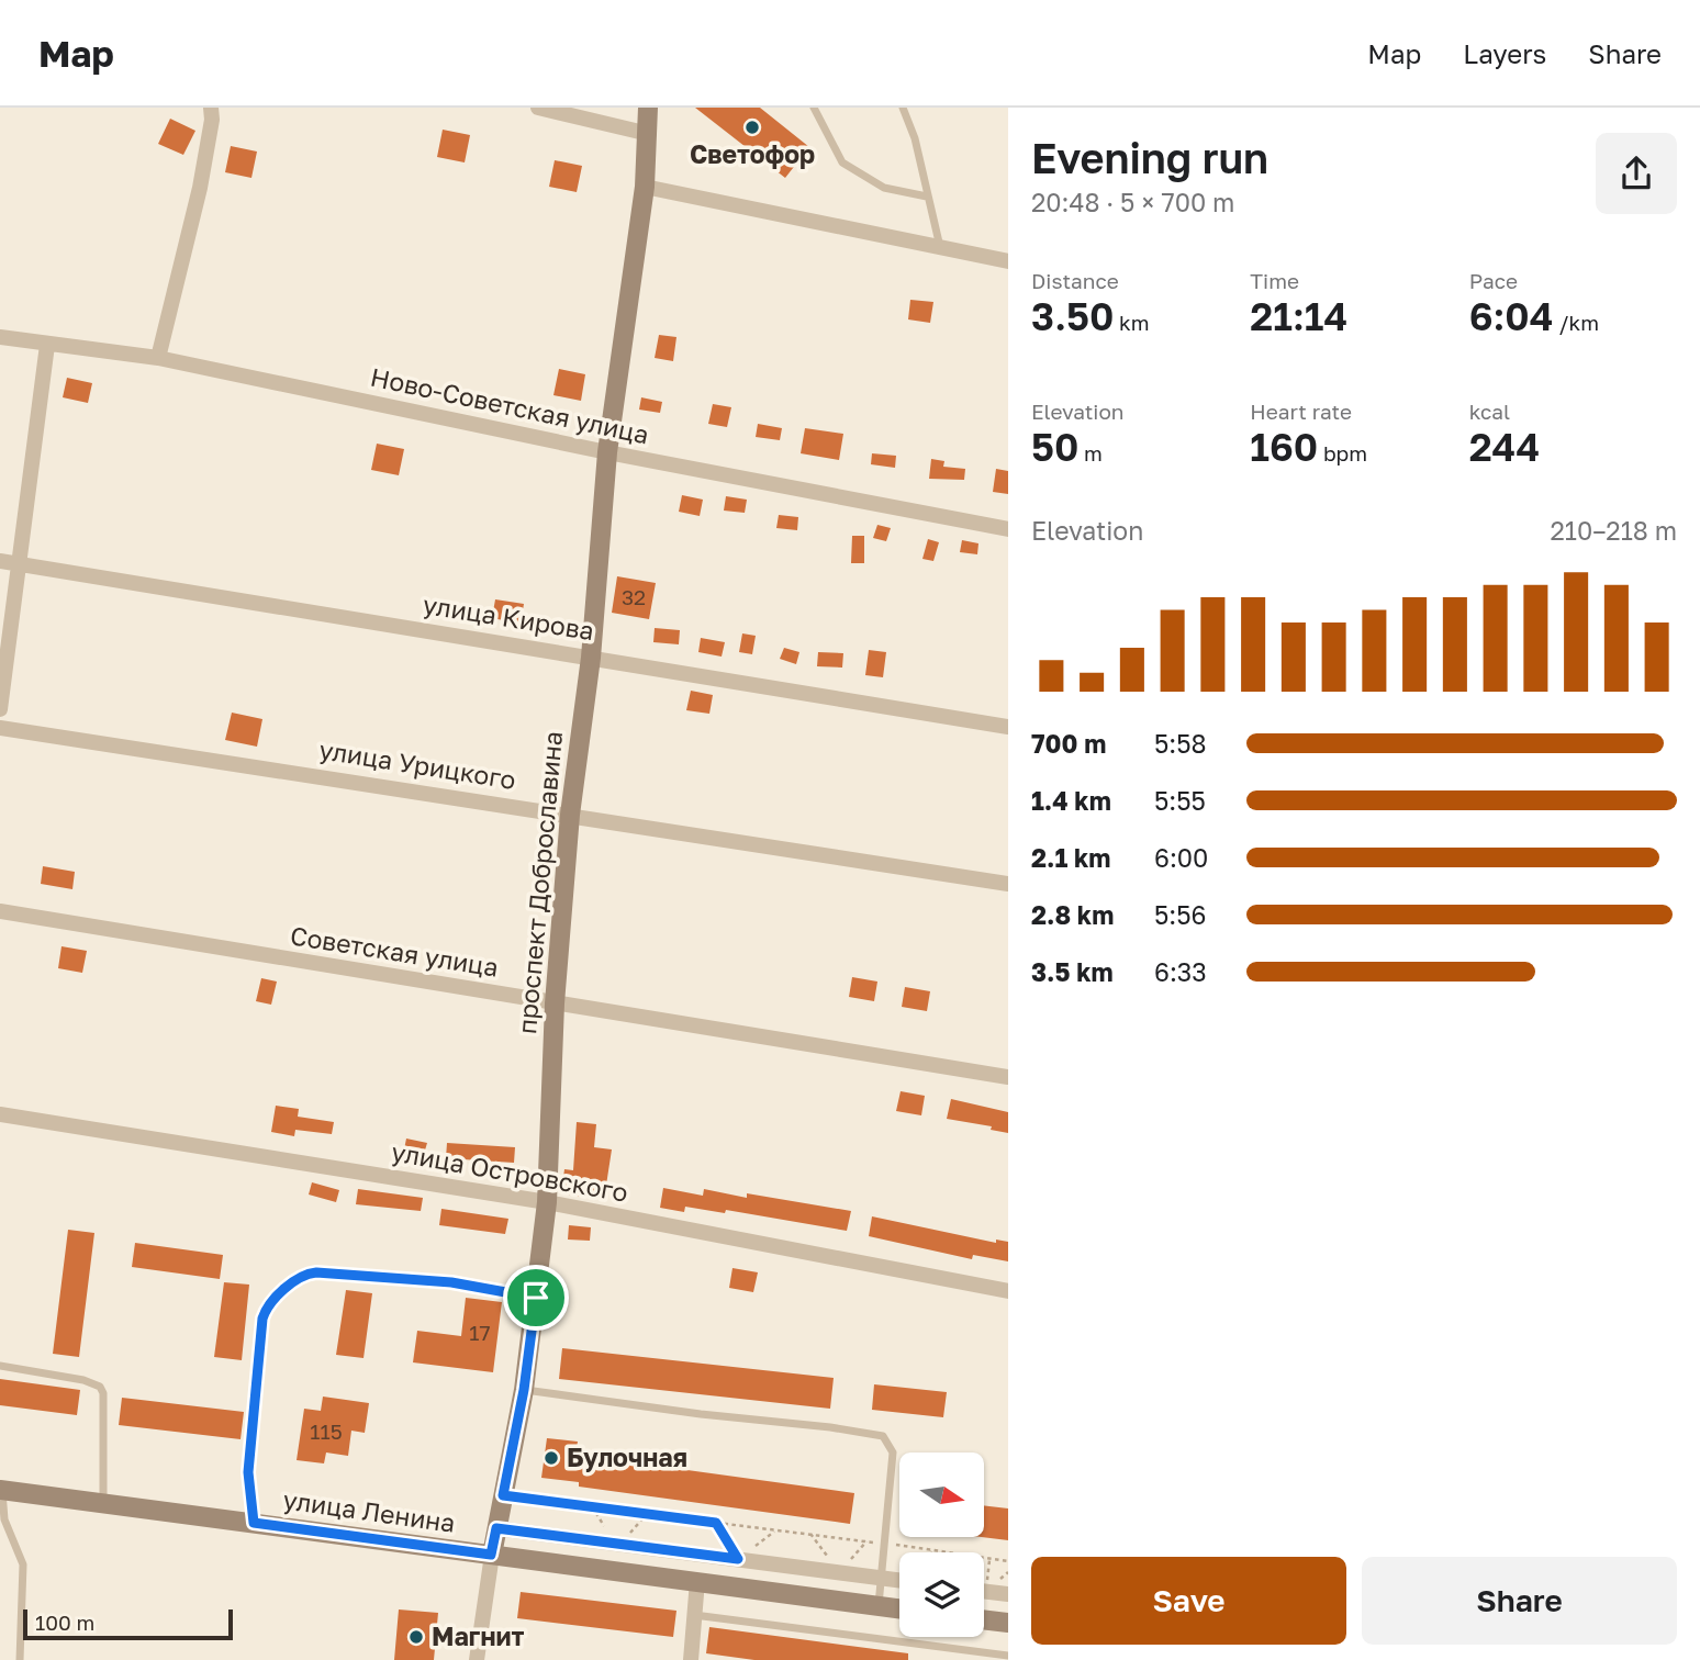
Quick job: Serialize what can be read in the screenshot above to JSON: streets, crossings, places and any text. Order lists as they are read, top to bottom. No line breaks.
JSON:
{"streets":{"street":["Ново-Советская улица","улица Кирова","улица Урицкого","проспект Доброславина","Советская улица","улица Островского","улица Ленина"]},"crossings":[["Ново-Советская улица","проспект Доброславина"],["улица Кирова","проспект Доброславина"],["улица Урицкого","проспект Доброславина"],["проспект Доброславина","Советская улица"],["проспект Доброславина","улица Островского"],["проспект Доброславина","улица Ленина"]],"places":["Светофор","Булочная","Магнит"],"house_numbers":["32","17","115"],"scale_bar":"100 m","north":"right","page":{"header":"Map","nav":["Map","Layers","Share"],"heading":["Evening run","20:48 · 5 × 700 m"],"stats":[["Distance","3.50 km"],["Time","21:14"],["Pace","6:04 /km"],["Elevation","50 m"],["Heart rate","160 bpm"],["kcal","244"]],"chart":["Elevation","210–218 m"],"list":[{"name":"700 m","note":"5:58"},{"name":"1.4 km","note":"5:55"},{"name":"2.1 km","note":"6:00"},{"name":"2.8 km","note":"5:56"},{"name":"3.5 km","note":"6:33"}],"buttons":["Save","Share"],"scale":"100 m"}}
